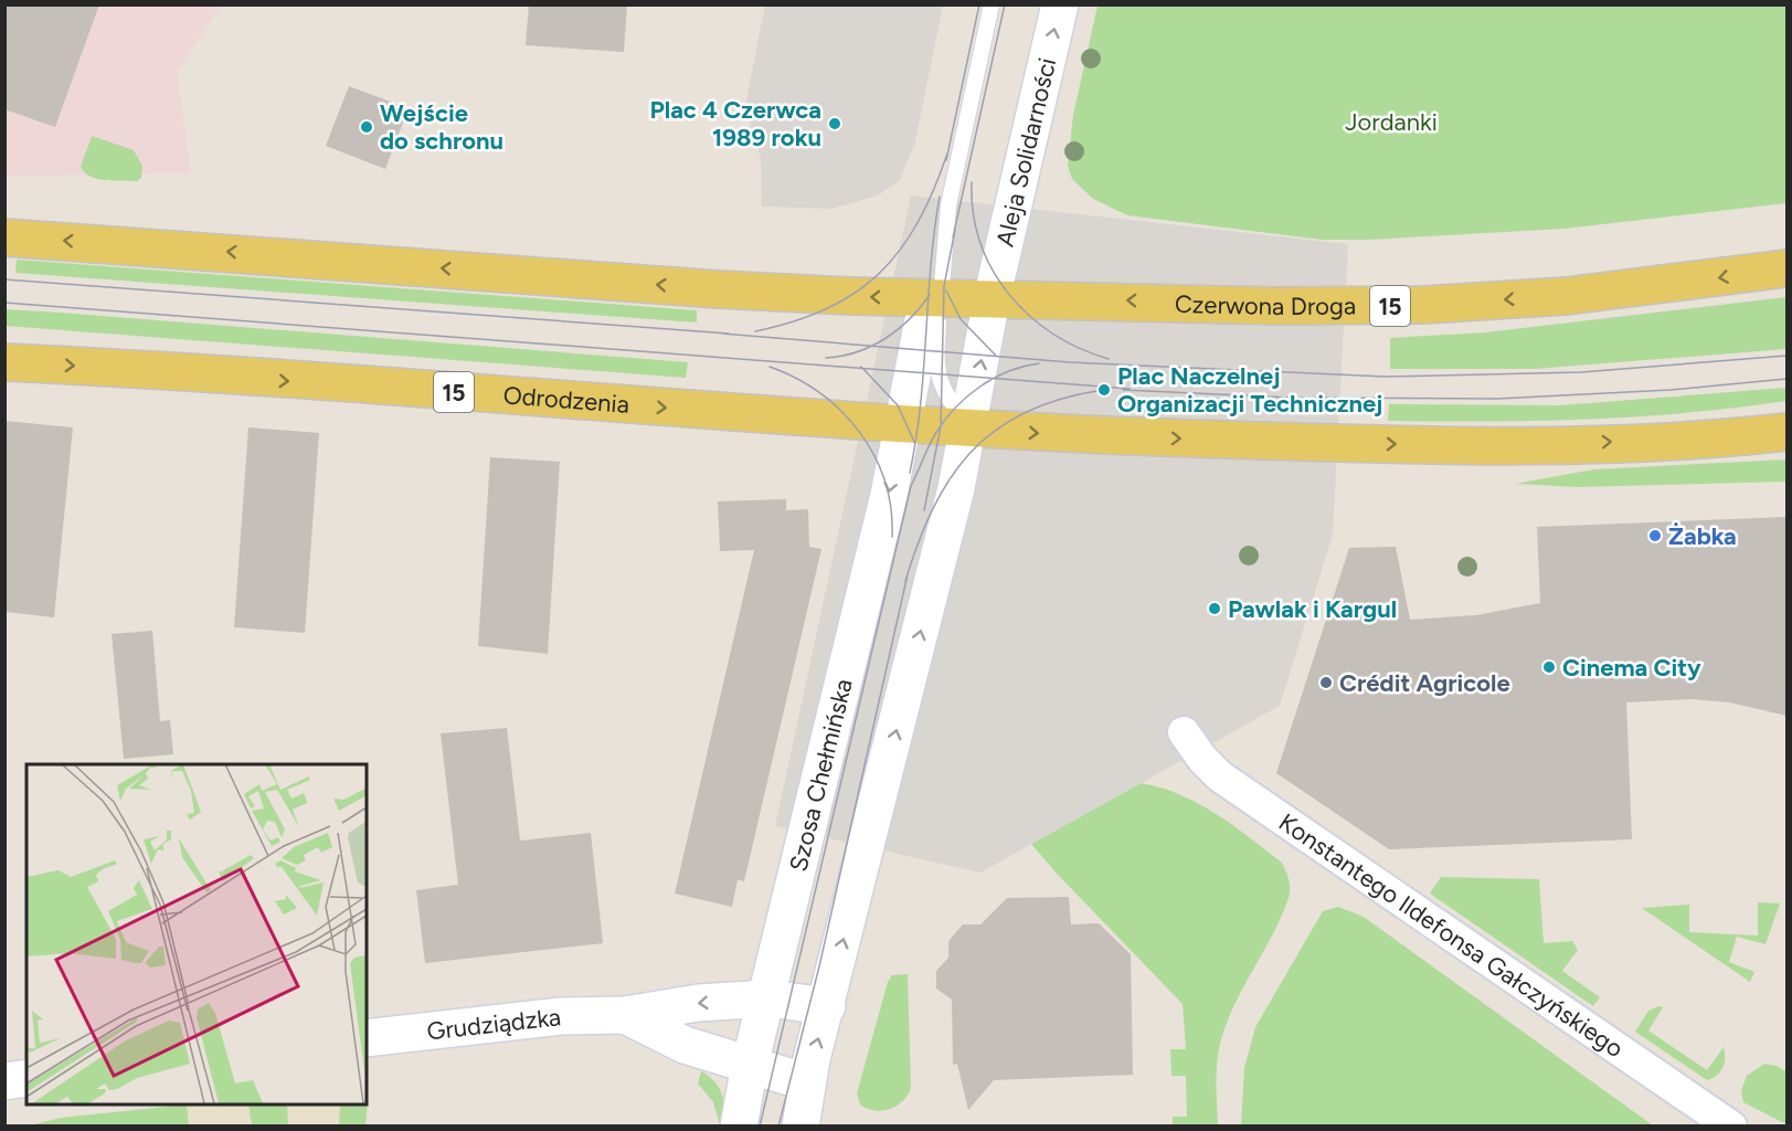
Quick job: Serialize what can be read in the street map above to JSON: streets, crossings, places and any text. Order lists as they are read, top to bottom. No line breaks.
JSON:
{"streets":{"main road":["Czerwona Droga","15","Odrodzenia"],"street":["Aleja Solidarności","Szosa Chełmińska","Konstantego Ildefonsa Gałczyńskiego","Grudziądzka"]},"crossings":[["Aleja Solidarności","Czerwona Droga"],["Czerwona Droga","15"],["Czerwona Droga","Szosa Chełmińska"],["15","Odrodzenia"],["15","Szosa Chełmińska"],["Odrodzenia","Szosa Chełmińska"],["Szosa Chełmińska","Grudziądzka"]],"one_way":["Aleja Solidarności"],"parks":["Jordanki"],"places":["Plac 4 Czerwca 1989 roku","Wejście do schronu","Plac Naczelnej Organizacji Technicznej","Żabka","Pawlak i Kargul","Cinema City","Crédit Agricole"]}
